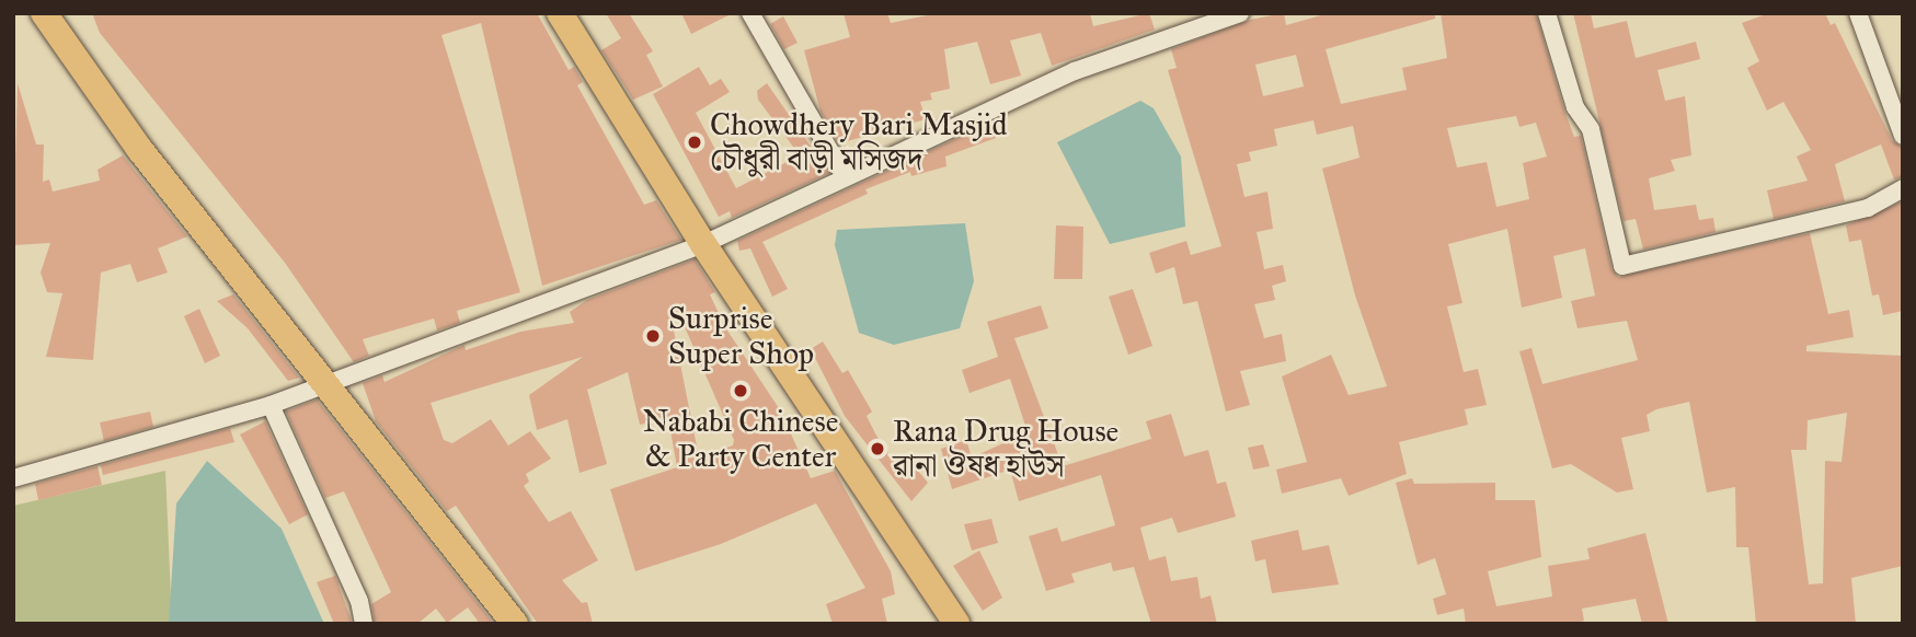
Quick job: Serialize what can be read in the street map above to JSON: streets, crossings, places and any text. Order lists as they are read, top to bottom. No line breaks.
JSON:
{"places":["Chowdhery Bari Masjid চৌধুরী বাড়ী মসিজদ","Surprise Super Shop","Nababi Chinese & Party Center","Rana Drug House রানা ঔষধ হাউস"]}
